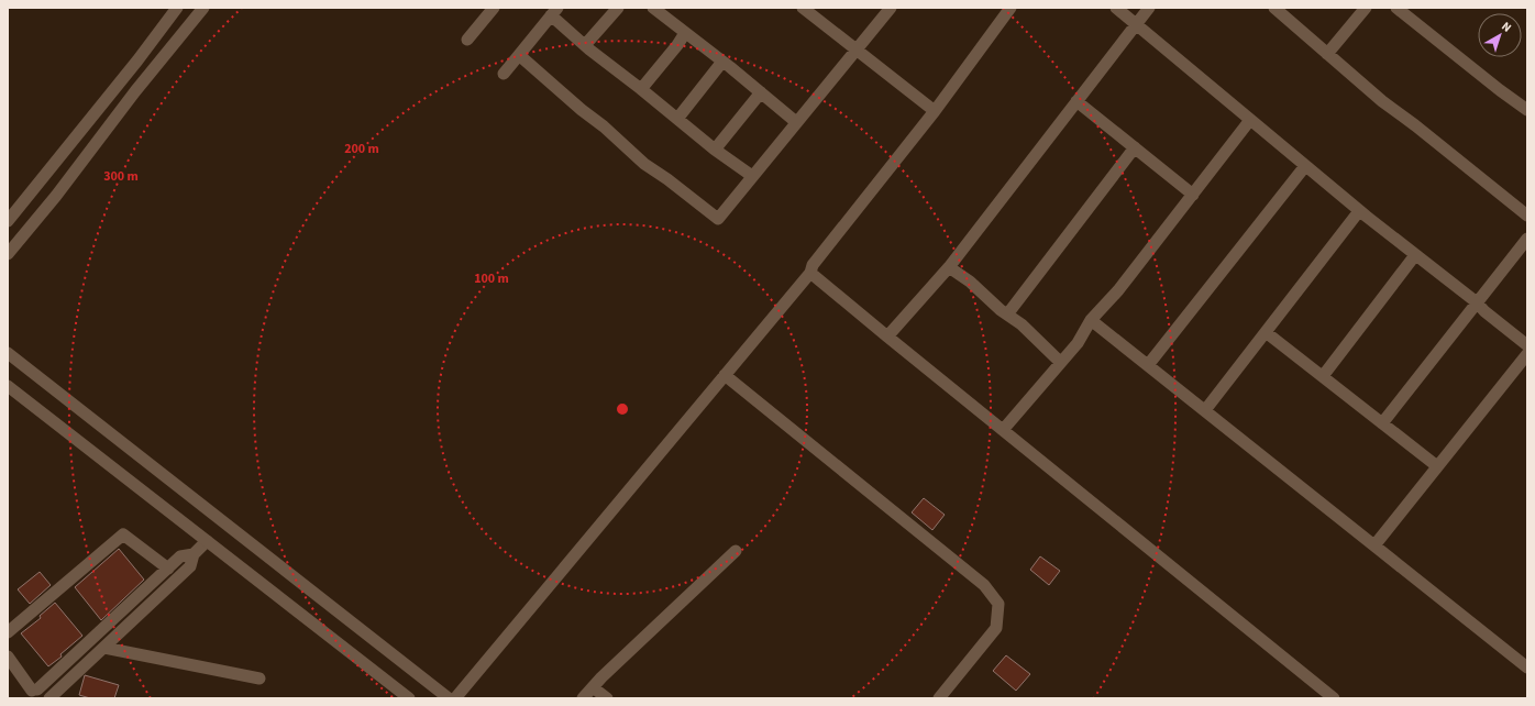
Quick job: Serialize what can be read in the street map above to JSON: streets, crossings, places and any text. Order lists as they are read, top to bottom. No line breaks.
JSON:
{"north":"top right","rings":["200 m","300 m","100 m"]}
